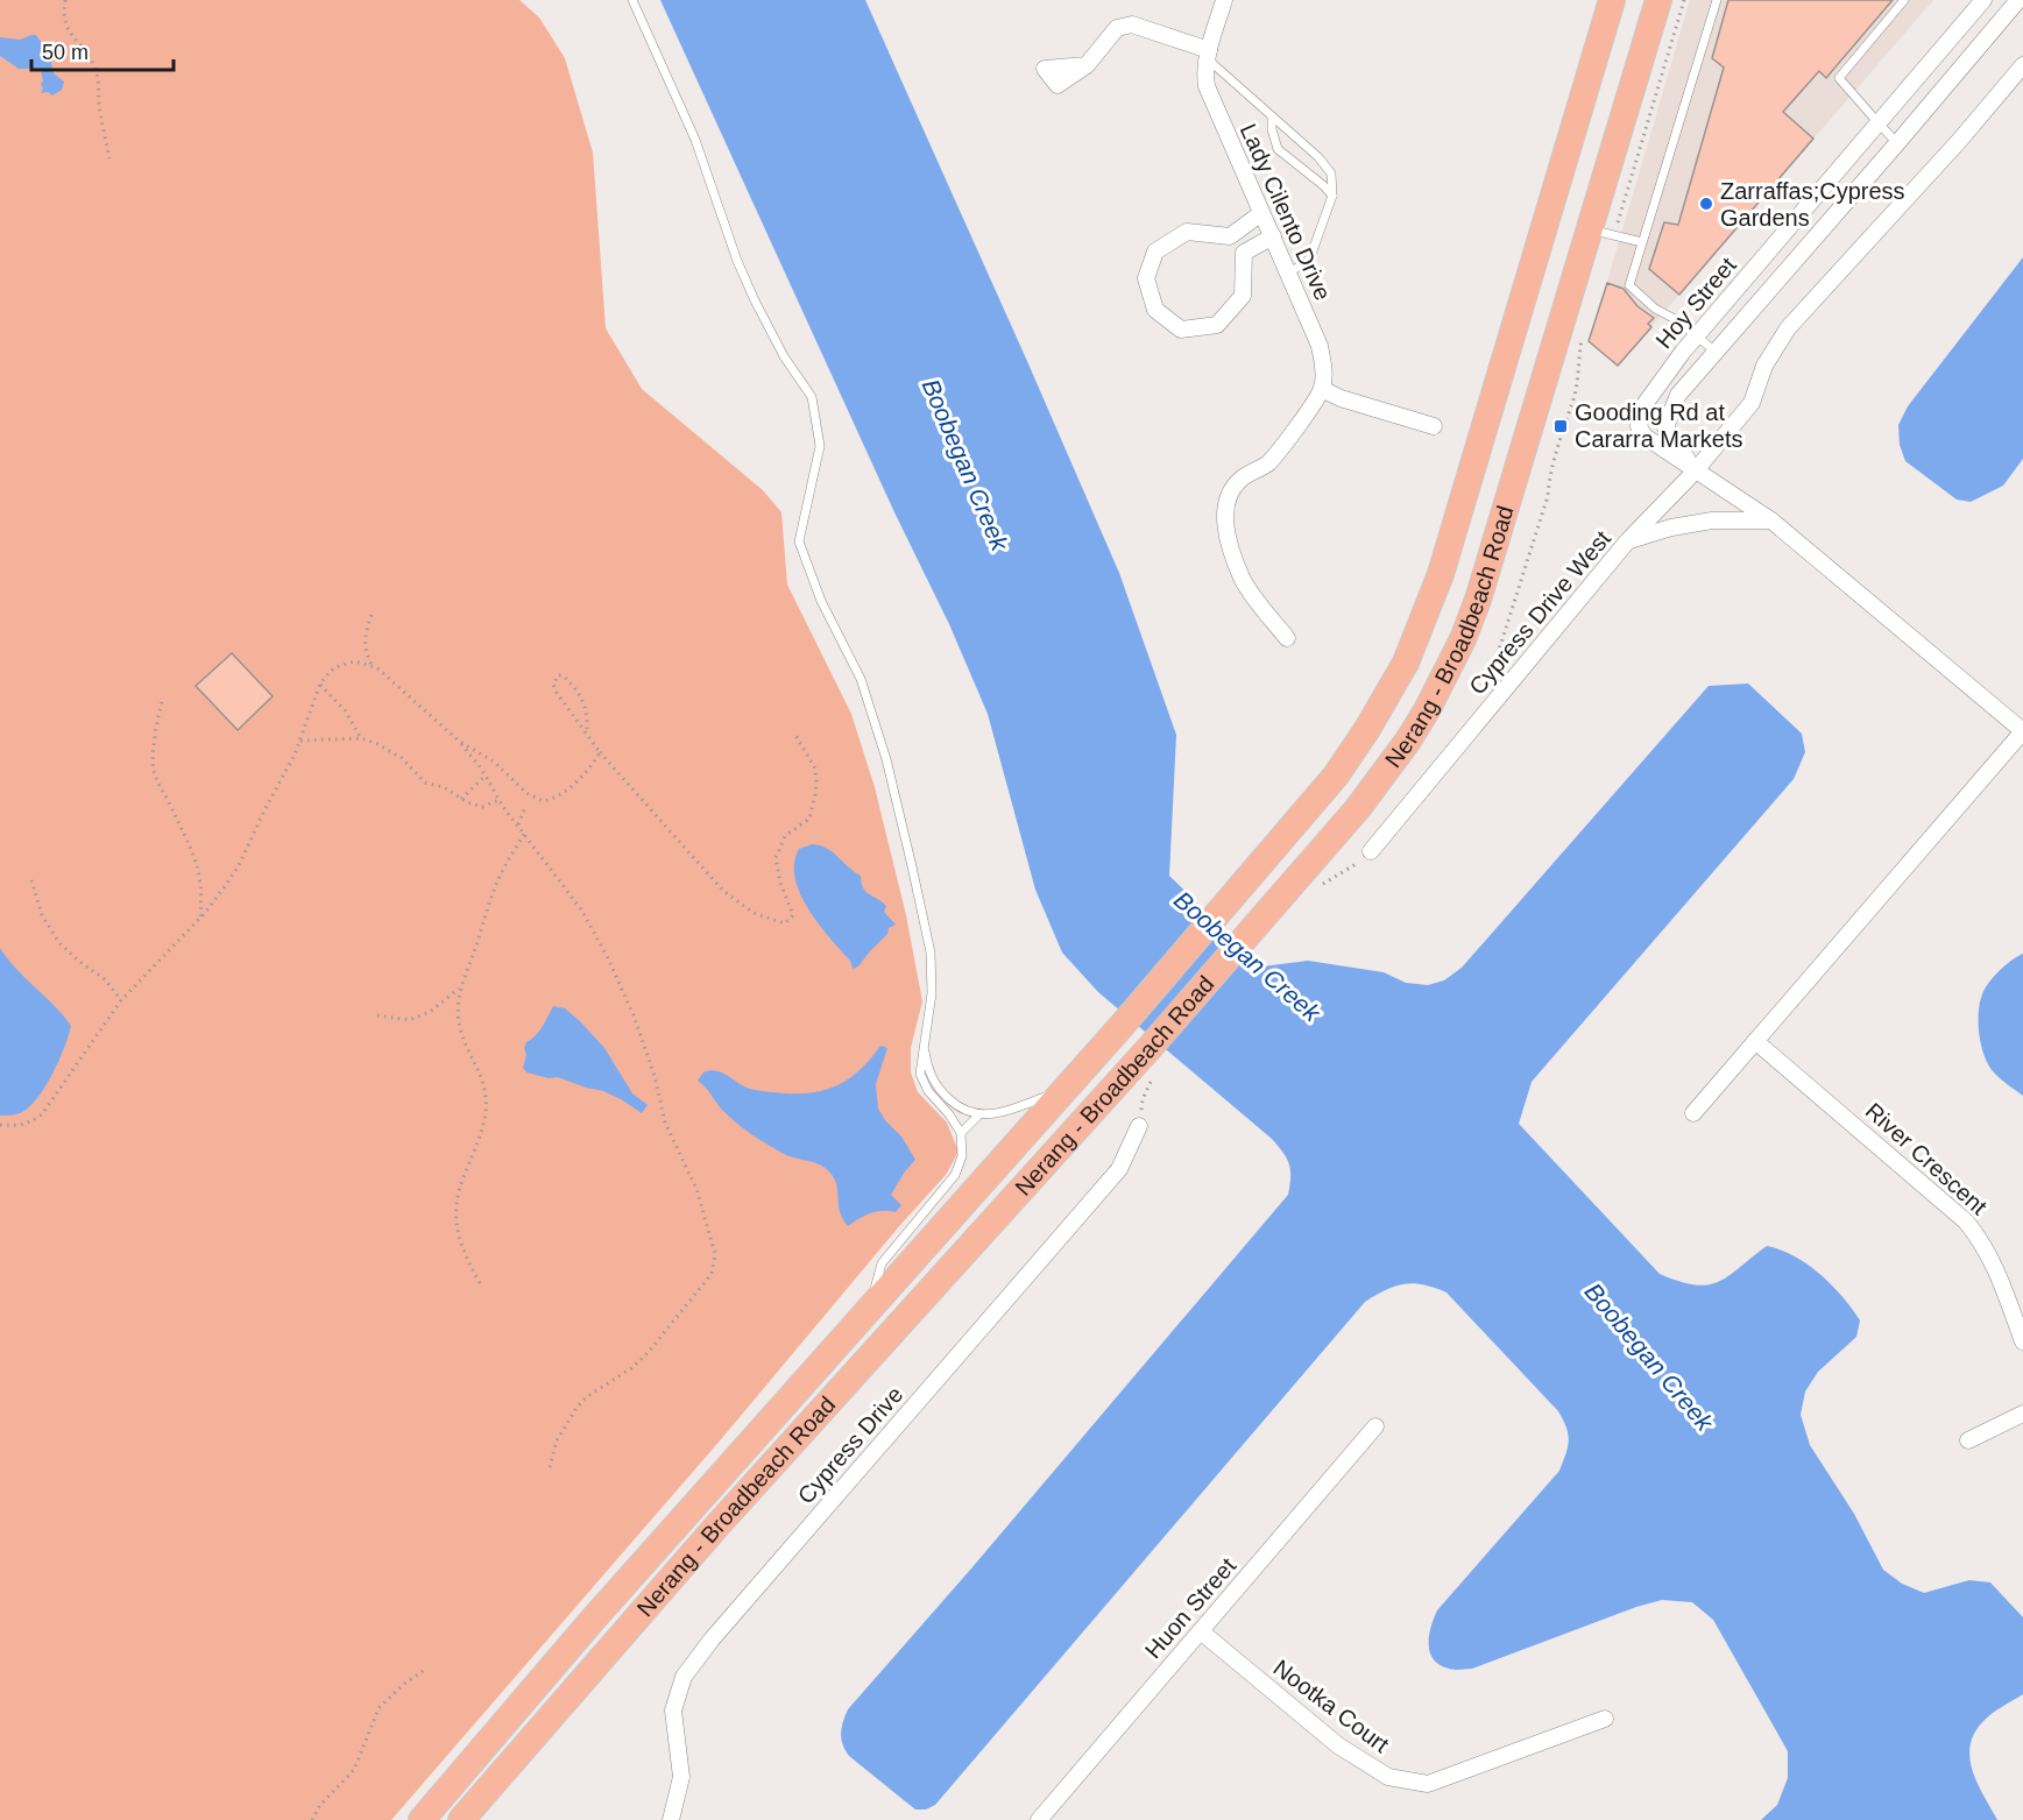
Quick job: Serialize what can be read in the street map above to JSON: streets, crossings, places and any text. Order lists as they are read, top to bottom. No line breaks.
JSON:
{"streets":{"main road":["Nerang - Broadbeach Road"],"street":["Lady Cilento Drive","Hoy Street","Cypress Drive West","River Crescent","Cypress Drive","Huon Street","Nootka Court"]},"crossings":[["Hoy Street","Cypress Drive West"],["Huon Street","Nootka Court"]],"water":["Boobegan Creek"],"places":{"other":["Zarraffas;Cypress Gardens"],"transit":["Gooding Rd at Cararra Markets"]},"scale_bar":"50 m"}
